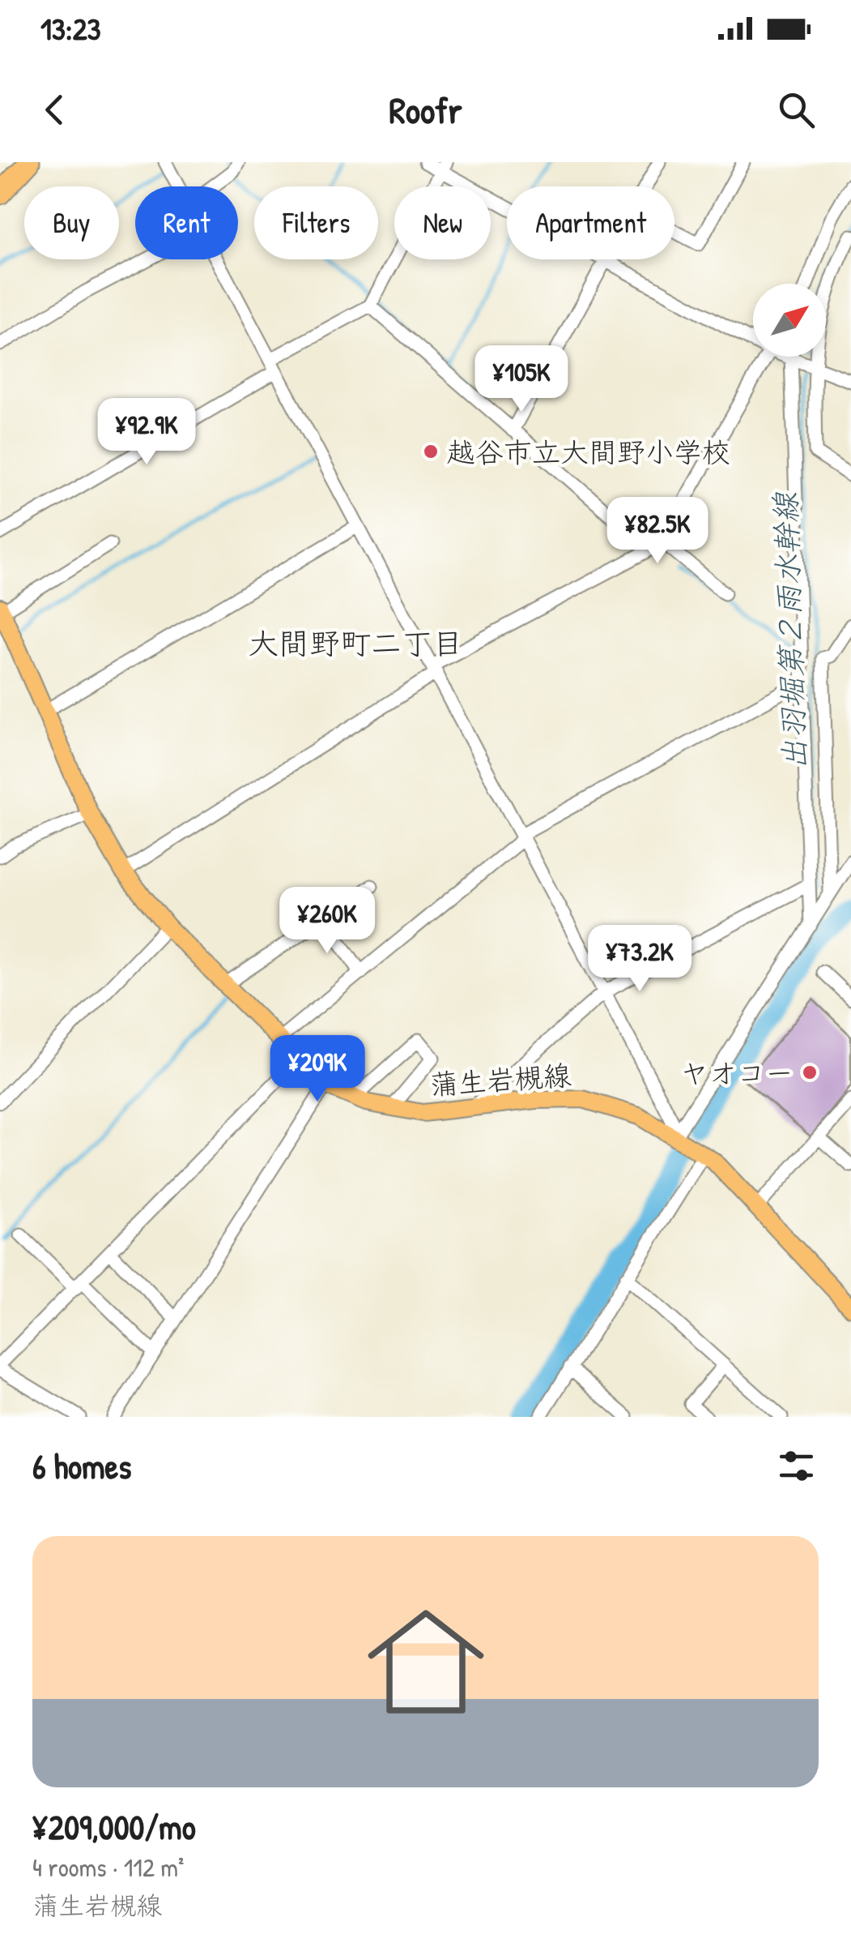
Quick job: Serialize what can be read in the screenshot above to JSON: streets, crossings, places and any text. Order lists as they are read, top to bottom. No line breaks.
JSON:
{"streets":{"main road":["蒲生岩槻線"]},"districts":["大間野町二丁目"],"water":["出羽堀第２雨水幹線"],"places":["越谷市立大間野小学校","ヤオコー"],"north":"top right","page":{"status":"13:23","header":"Roofr","chip":["Buy","Rent","Filters","New","Apartment"],"price":["¥105K","¥92.9K","¥82.5K","¥260K","¥73.2K","¥209K"],"heading":"6 homes","list":[{"name":"¥209,000/mo","note":"4 rooms · 112 m² · 蒲生岩槻線"}]}}
